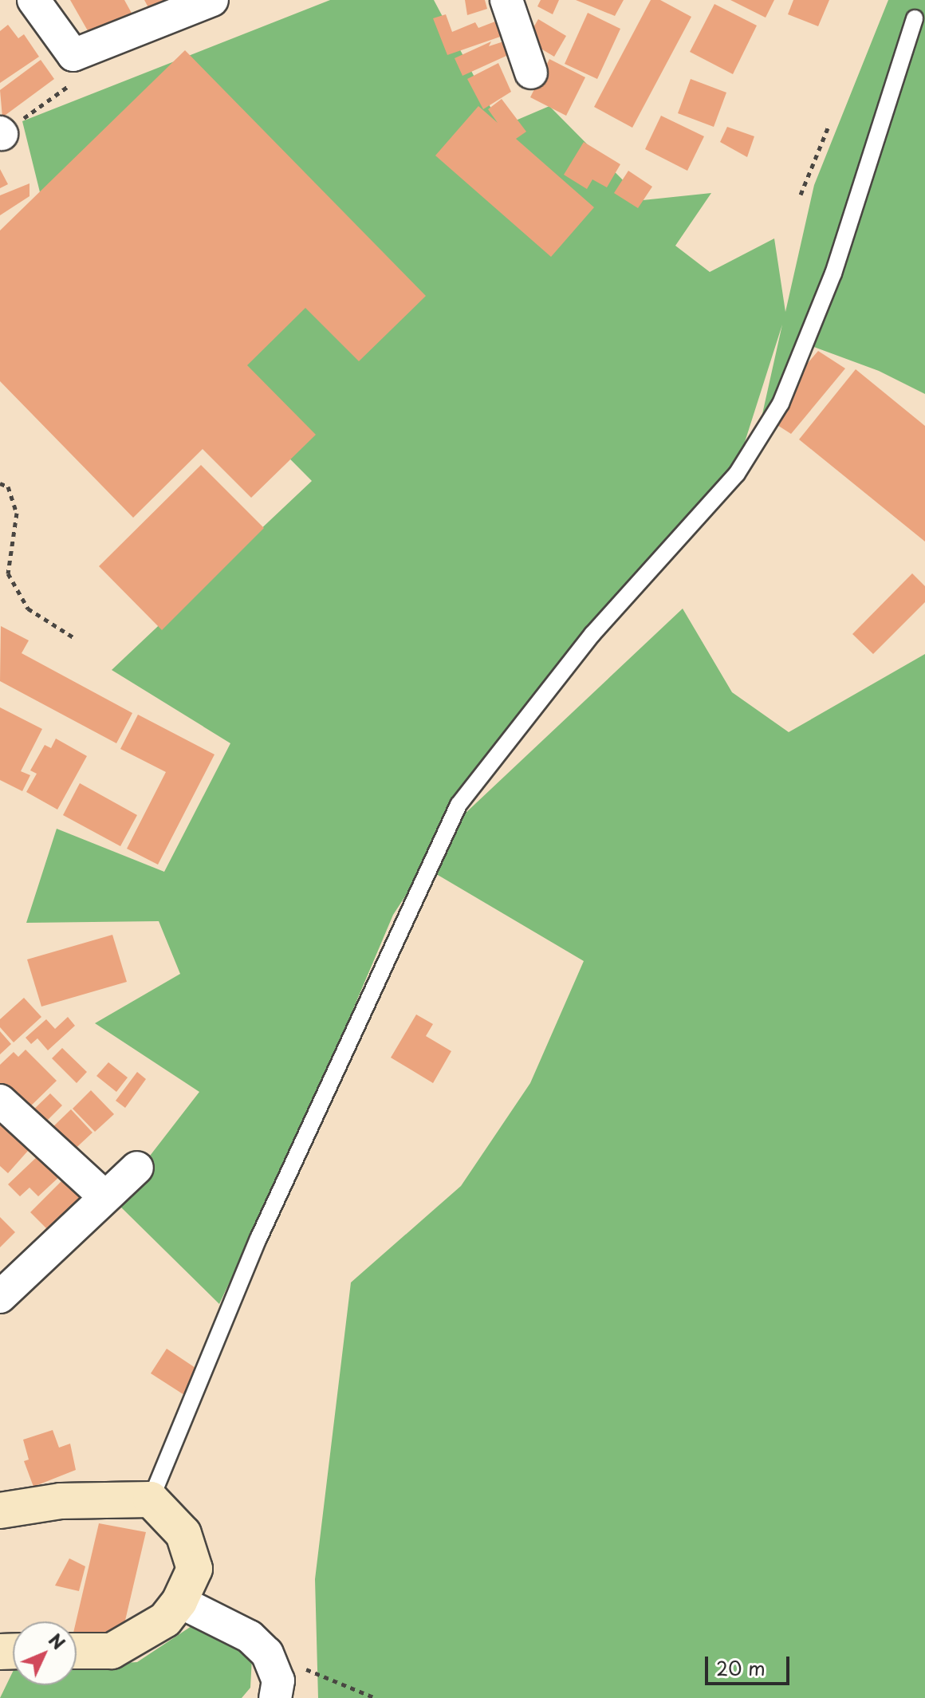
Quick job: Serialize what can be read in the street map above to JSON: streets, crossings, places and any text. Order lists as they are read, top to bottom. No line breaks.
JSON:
{"scale_bar":"20 m","north":"top right"}
